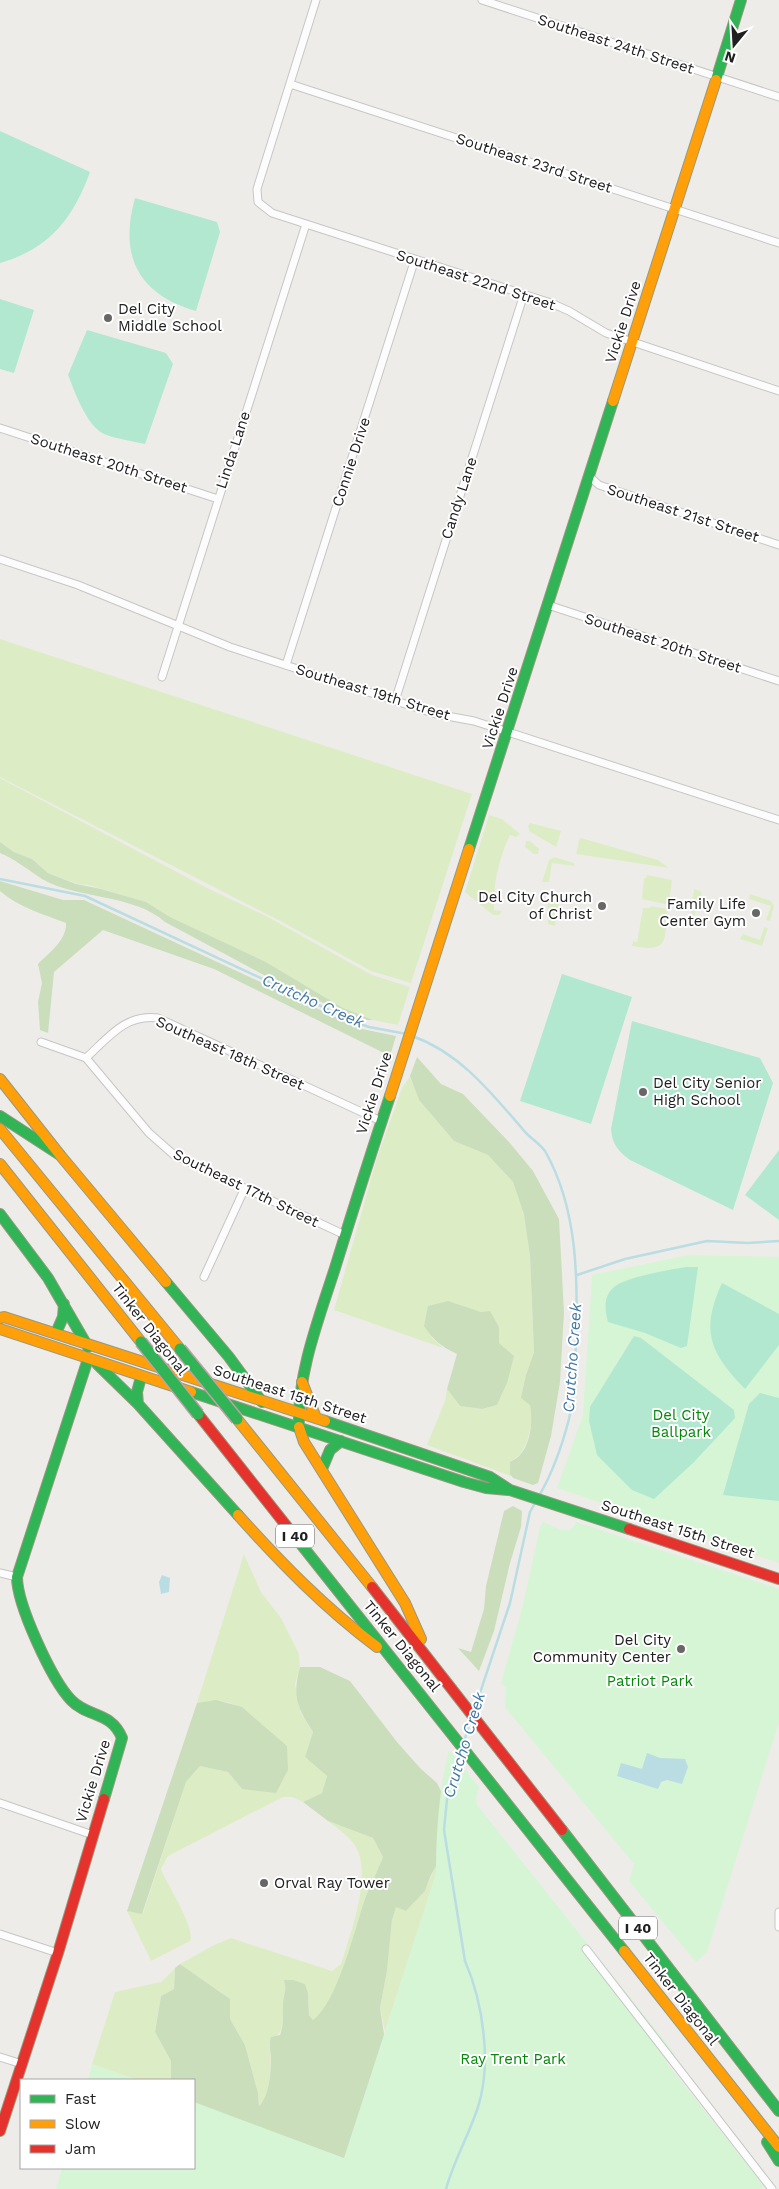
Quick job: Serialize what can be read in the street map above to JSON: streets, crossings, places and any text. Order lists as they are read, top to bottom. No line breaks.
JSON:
{"streets":{"main road":["Vickie Drive","Tinker Diagonal","Southeast 15th Street","I 40"],"street":["Southeast 24th Street","Southeast 23rd Street","Southeast 22nd Street","Linda Lane","Connie Drive","Southeast 20th Street","Candy Lane","Southeast 21st Street","Southeast 19th Street","Southeast 18th Street","Southeast 17th Street"]},"crossings":[["Southeast 24th Street","Vickie Drive"],["Southeast 23rd Street","Southeast 22nd Street"],["Southeast 23rd Street","Vickie Drive"],["Southeast 22nd Street","Vickie Drive"],["Southeast 22nd Street","Linda Lane"],["Southeast 22nd Street","Connie Drive"],["Southeast 22nd Street","Candy Lane"],["Vickie Drive","Southeast 20th Street"],["Vickie Drive","Southeast 21st Street"],["Vickie Drive","Southeast 19th Street"],["Vickie Drive","Southeast 18th Street"],["Vickie Drive","Southeast 17th Street"],["Vickie Drive","Tinker Diagonal"],["Vickie Drive","Southeast 15th Street"],["Linda Lane","Southeast 20th Street"],["Linda Lane","Southeast 19th Street"],["Connie Drive","Southeast 19th Street"],["Candy Lane","Southeast 19th Street"],["Southeast 18th Street","Southeast 17th Street"]],"water":["Crutcho Creek"],"parks":["Del City Ballpark","Patriot Park","Ray Trent Park"],"places":["Del City Middle School","Del City Church of Christ","Family Life Center Gym","Del City Senior High School","Del City Community Center","Orval Ray Tower"],"legend":["Fast","Slow","Jam"],"north":"bottom"}
